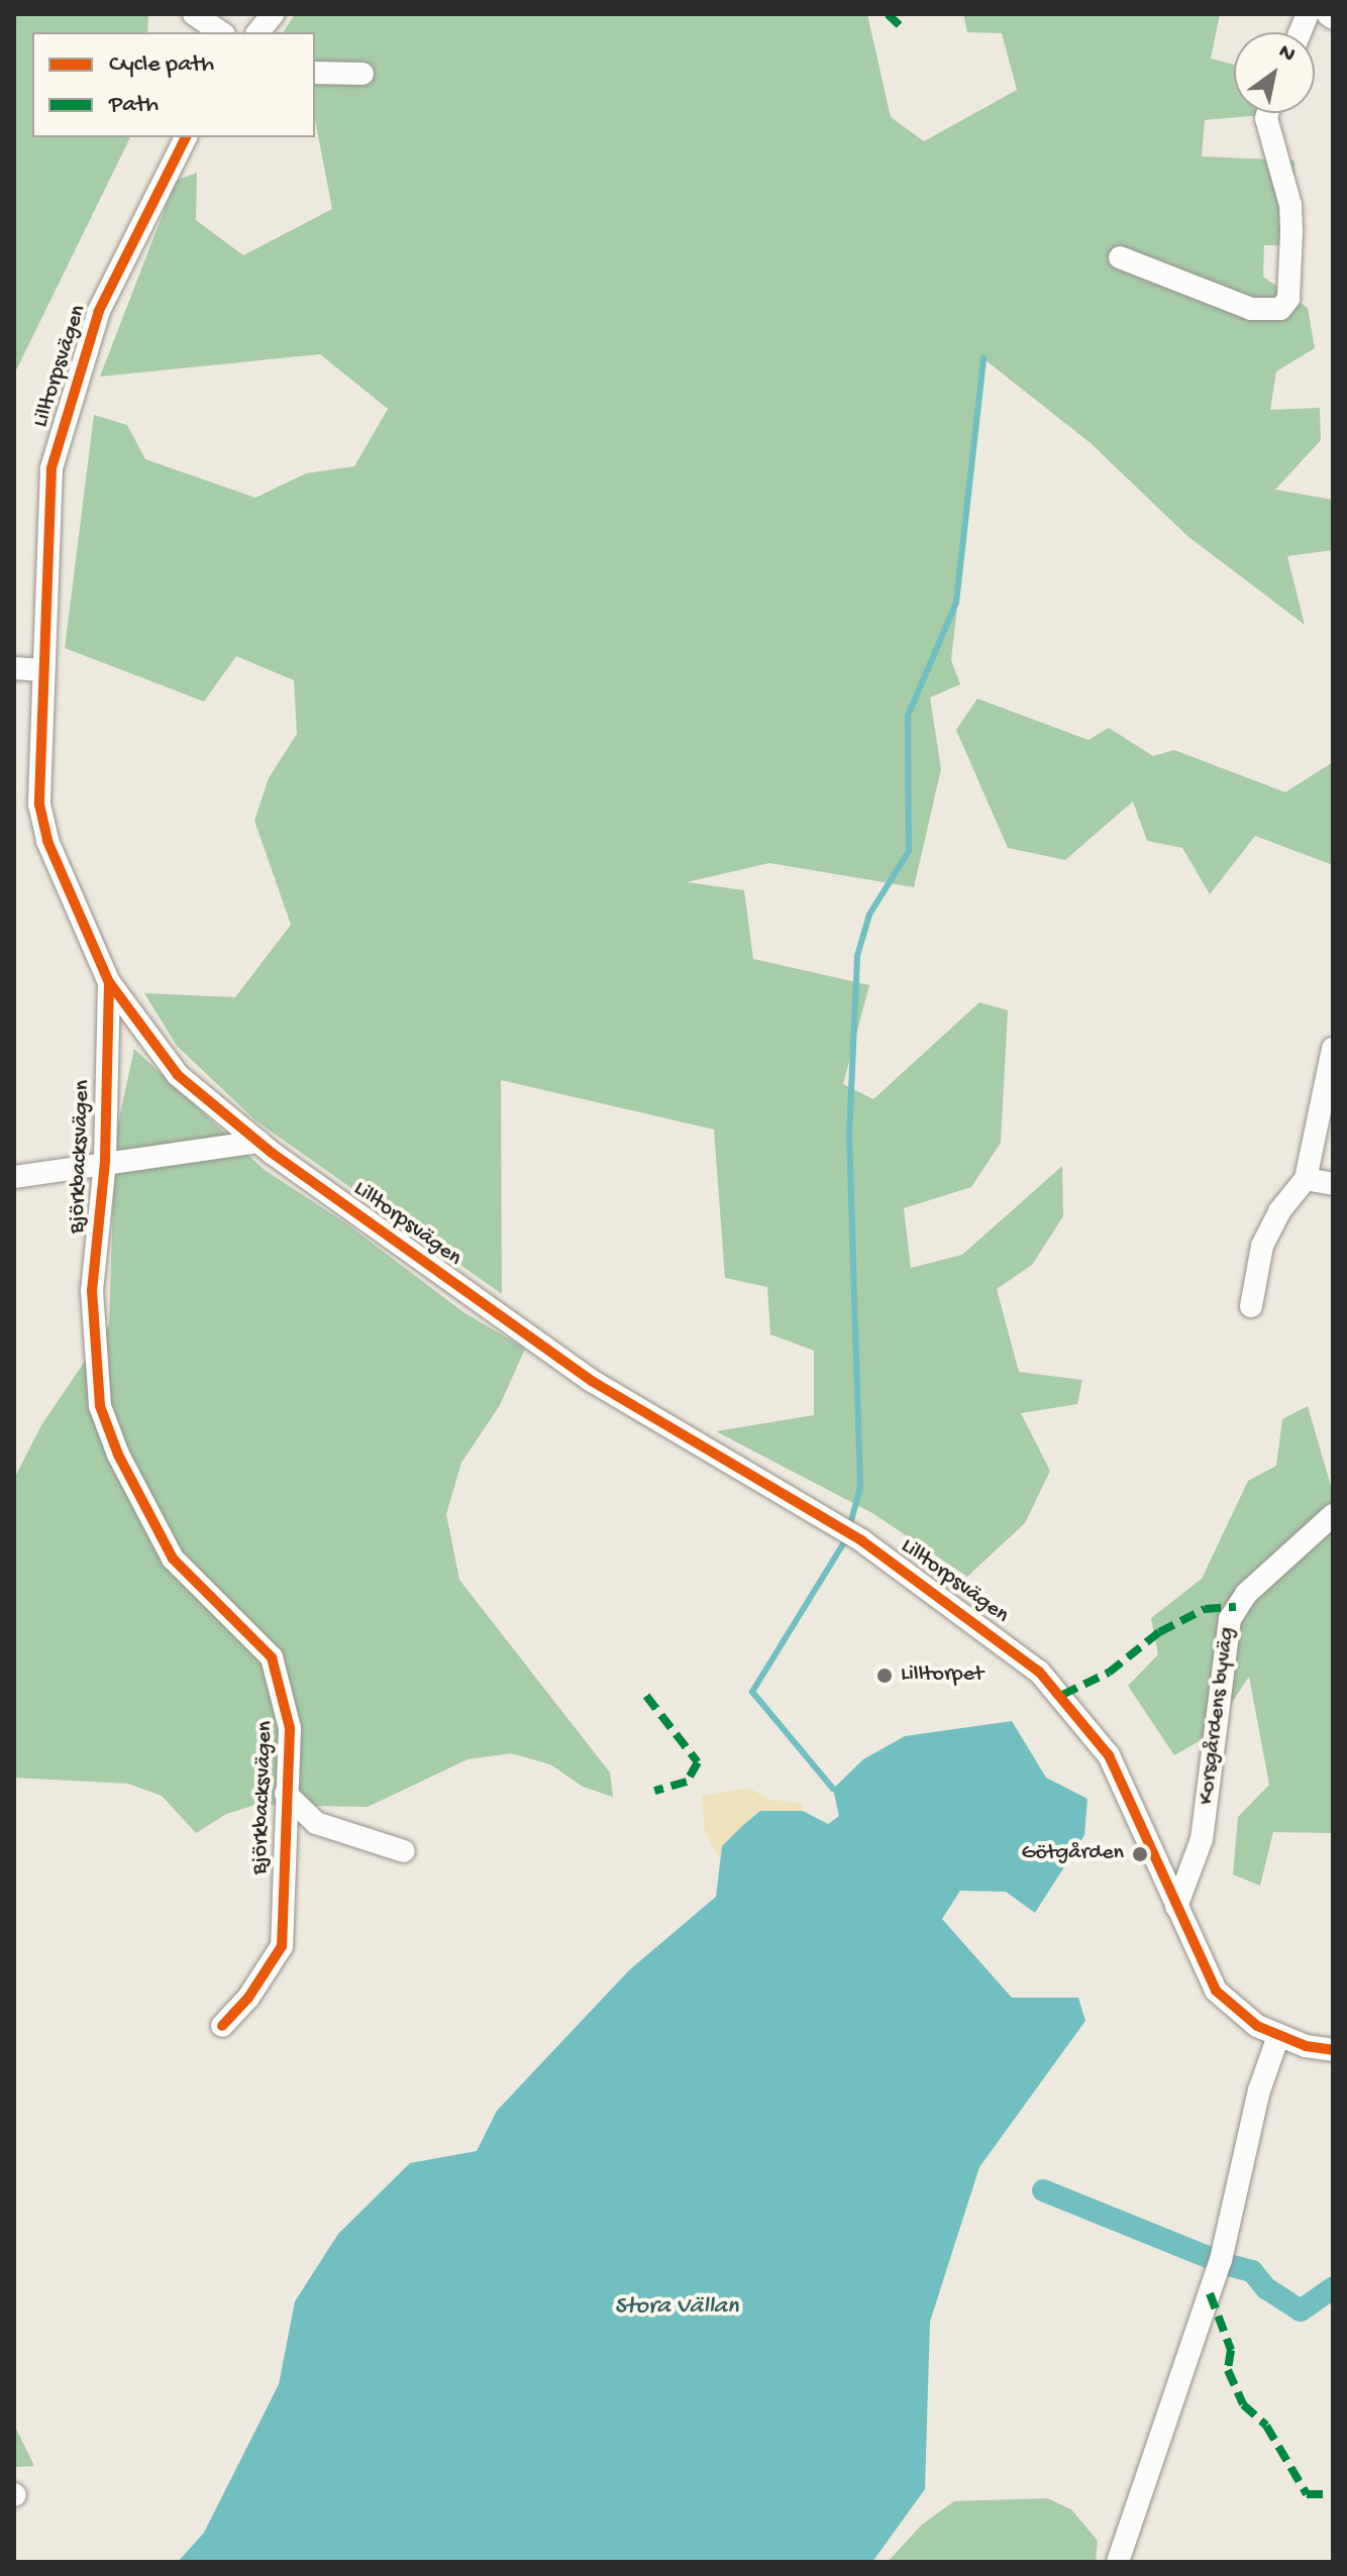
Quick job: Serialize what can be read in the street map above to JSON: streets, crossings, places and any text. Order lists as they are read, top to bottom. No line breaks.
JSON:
{"streets":{"street":["Lilltorpsvägen","Björkbacksvägen","Korsgårdens byväg"]},"crossings":[["Lilltorpsvägen","Björkbacksvägen"],["Lilltorpsvägen","Korsgårdens byväg"]],"water":["Stora Vällan"],"places":["Lilltorpet","Götgården"],"legend":["Cycle path","Path"],"north":"top right"}
